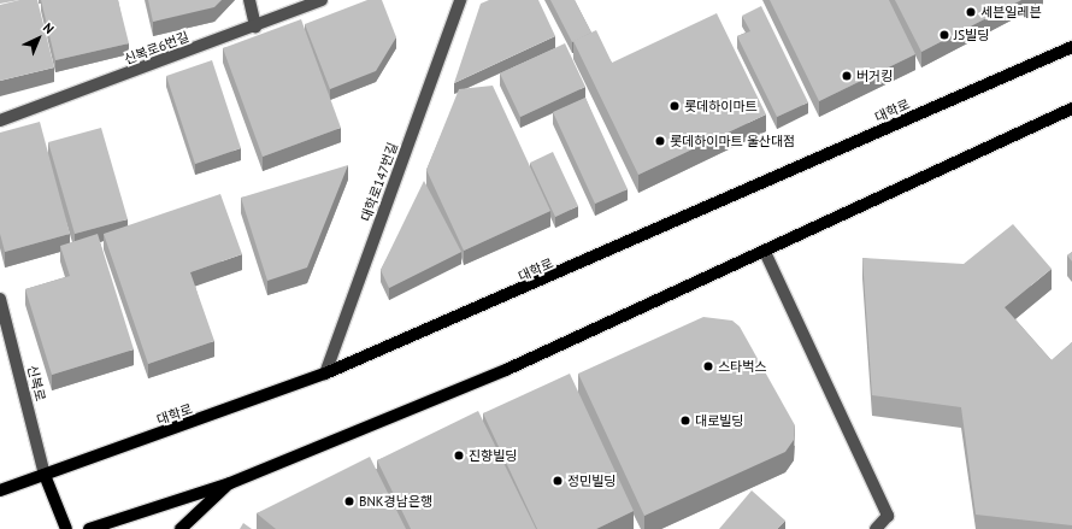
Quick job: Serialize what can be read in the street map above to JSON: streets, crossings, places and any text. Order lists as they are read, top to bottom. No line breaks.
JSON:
{"streets":{"main road":["대학로"],"street":["신복로6번길","대학로147번길","신복로"]},"crossings":[["대학로","대학로147번길"],["대학로","신복로"]],"places":["세븐일레븐","JS빌딩","버거킹","롯데하이마트","롯데하이마트 울산대점","스타벅스","대로빌딩","진향빌딩","정민빌딩","BNK경남은행"],"north":"top right"}
